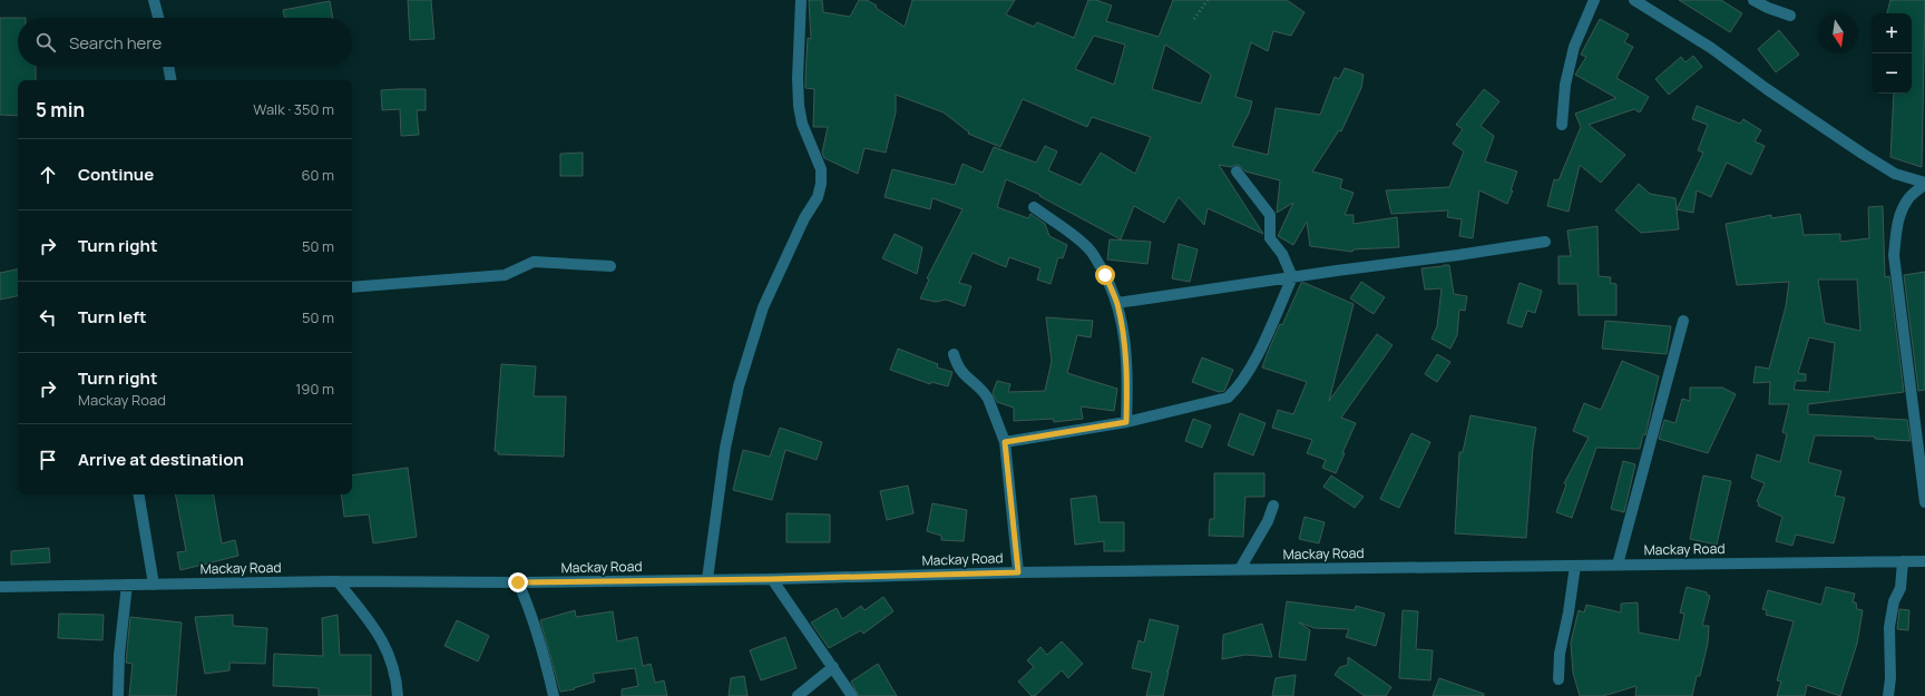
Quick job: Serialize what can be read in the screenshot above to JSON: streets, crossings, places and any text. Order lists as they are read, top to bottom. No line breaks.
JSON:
{"streets":{"street":["Mackay Road"]},"north":"bottom","page":{"map_buttons":["+","−"],"search":"Search here","heading":["5 min","Walk · 350 m"],"list":[["Continue","60 m"],["Turn right","50 m"],["Turn left","50 m"],["Turn right","Mackay Road","190 m"],"Arrive at destination"]}}
